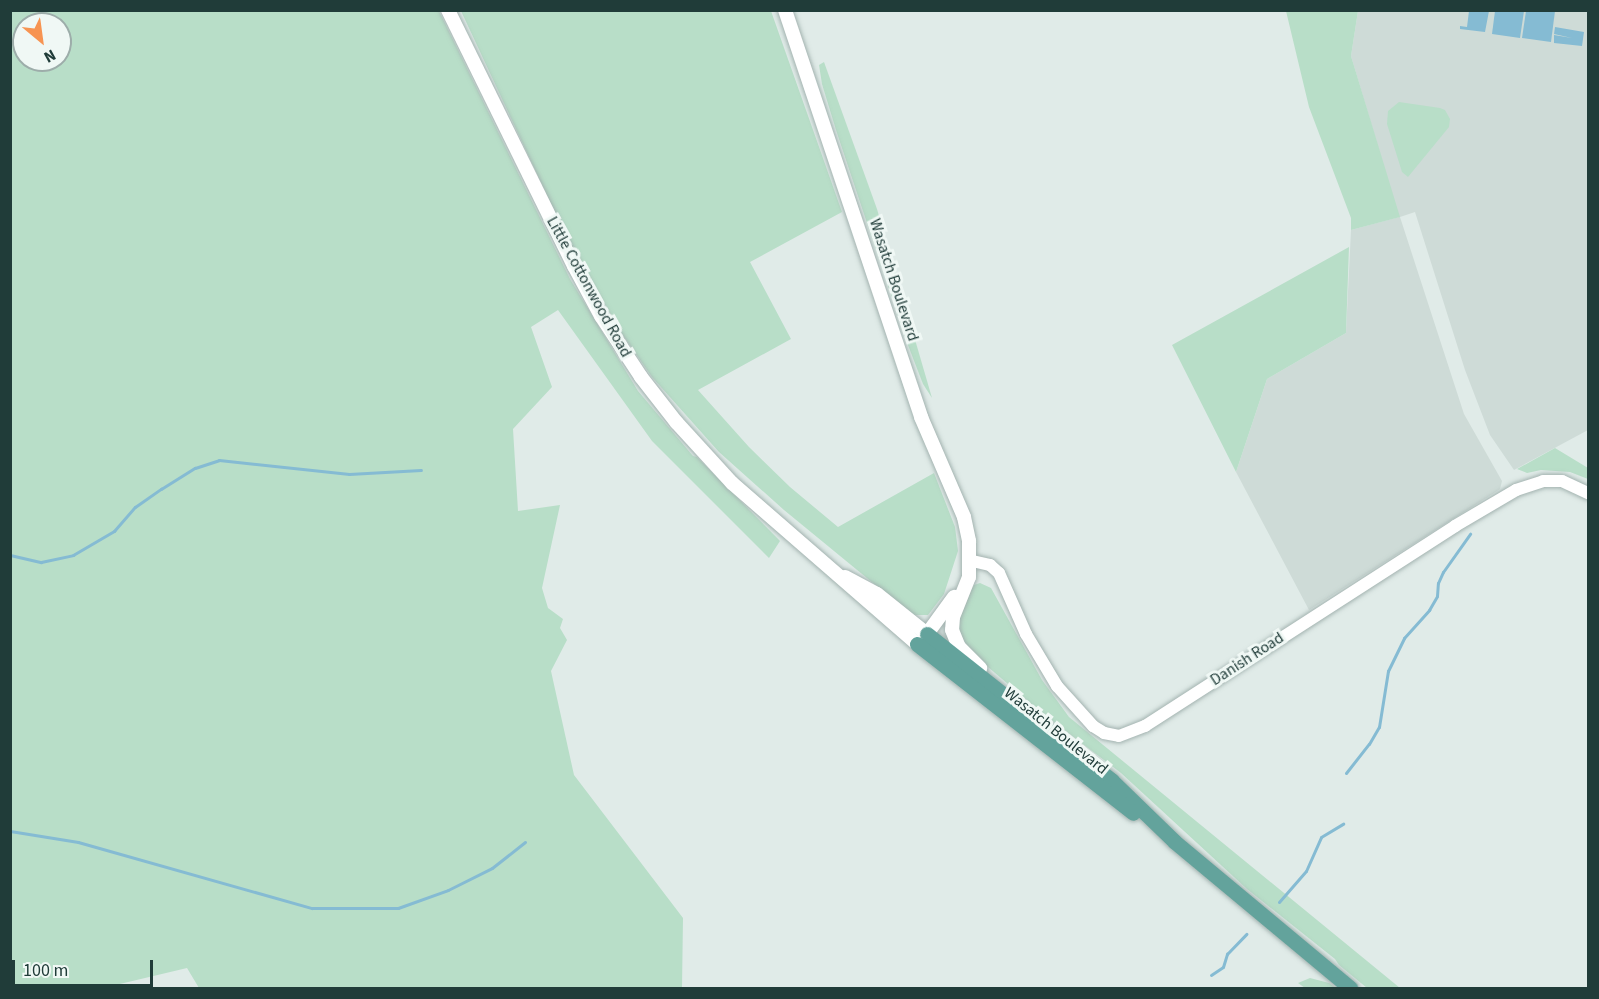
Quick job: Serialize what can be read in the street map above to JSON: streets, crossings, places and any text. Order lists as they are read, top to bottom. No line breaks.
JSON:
{"streets":{"main road":["Wasatch Boulevard","Little Cottonwood Road"],"street":["Danish Road"]},"crossings":[["Wasatch Boulevard","Little Cottonwood Road"],["Wasatch Boulevard","Danish Road"]],"scale_bar":"100 m","north":"bottom right"}
